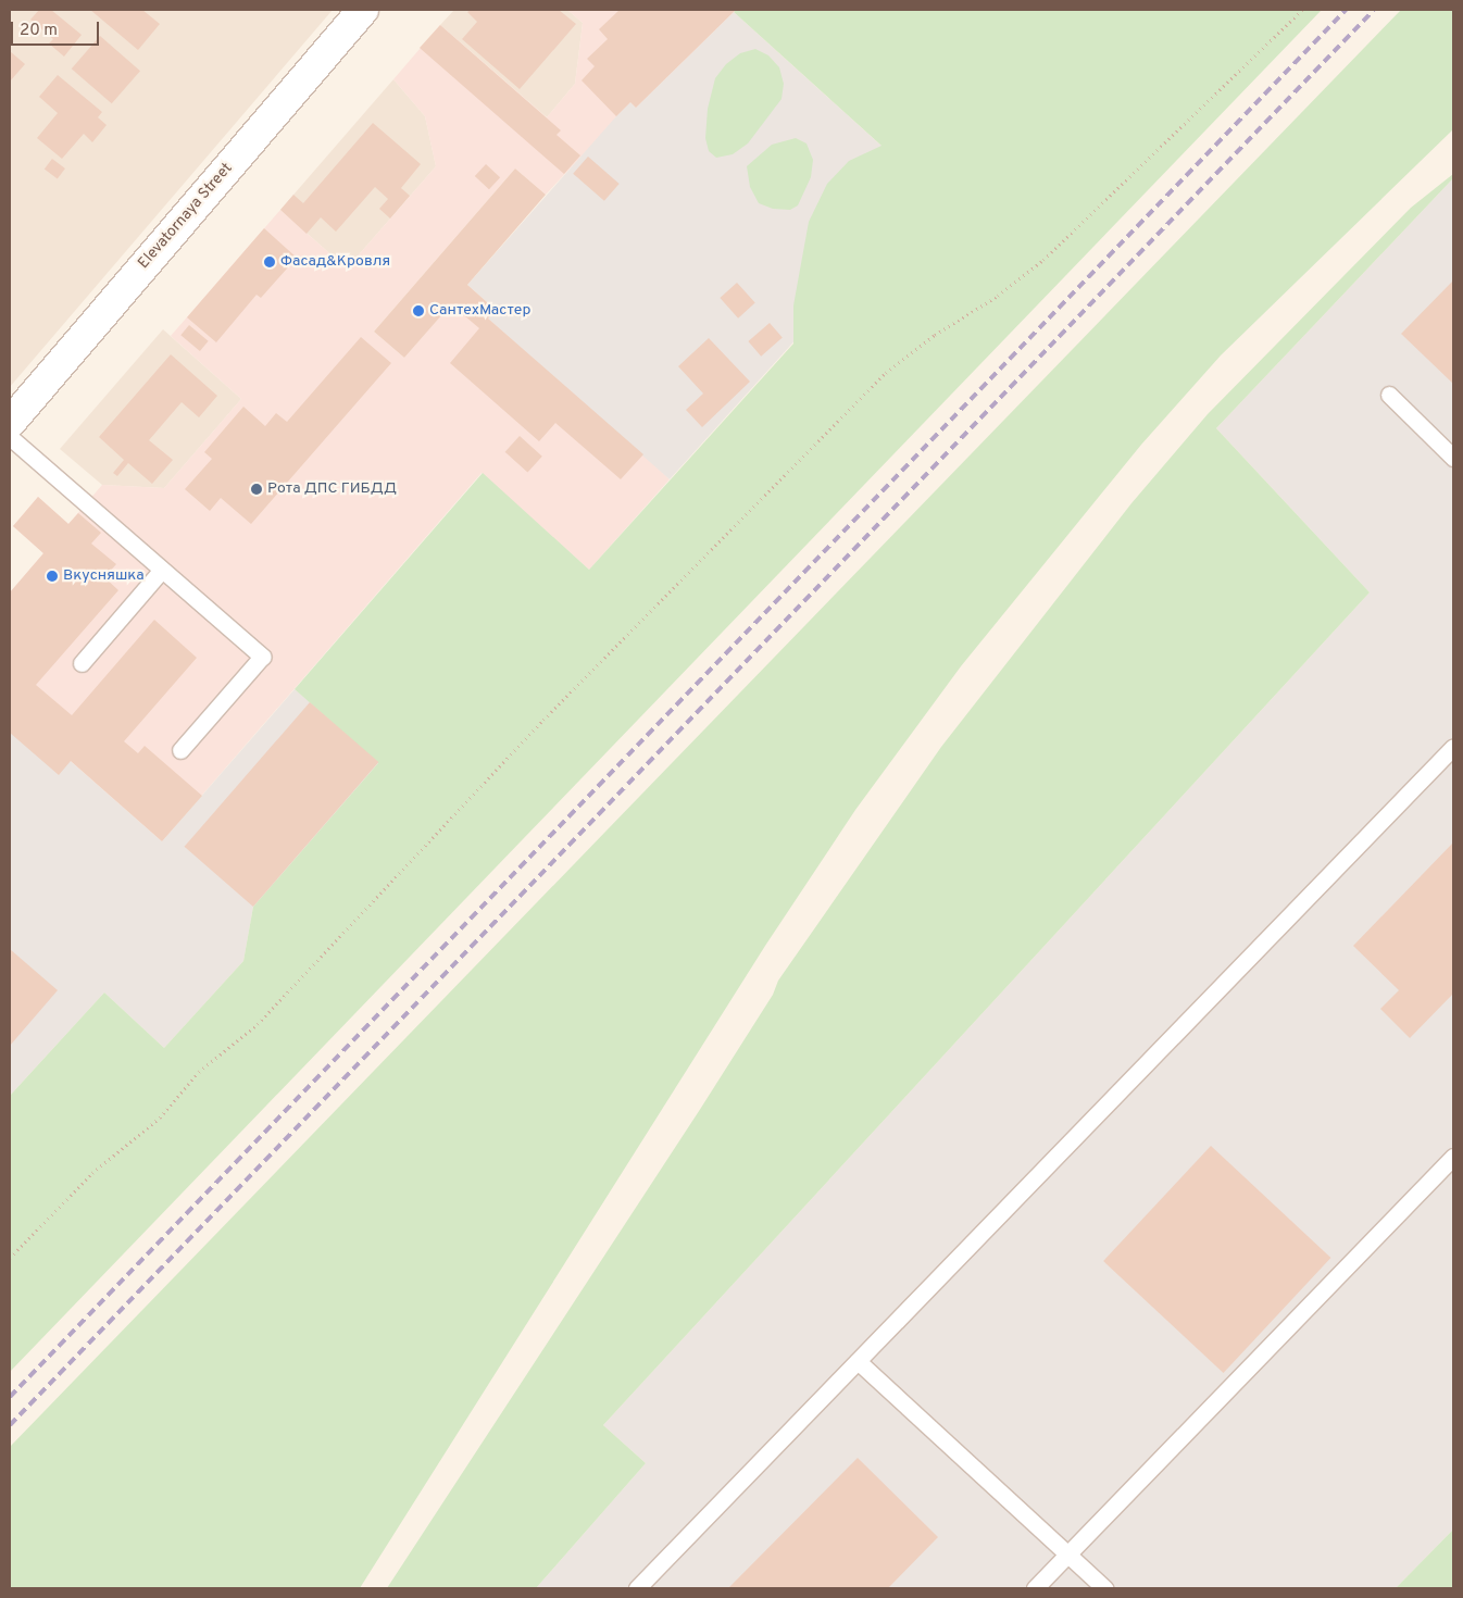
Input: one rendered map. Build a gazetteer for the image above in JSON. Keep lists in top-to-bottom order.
{
  "streets": {
    "street": ["Elevatornaya Street"]
  },
  "places": [
    "Фасад&Кровля",
    "СантехМастер",
    "Рота ДПС ГИБДД",
    "Вкусняшка"
  ],
  "scale_bar": "20 m"
}
